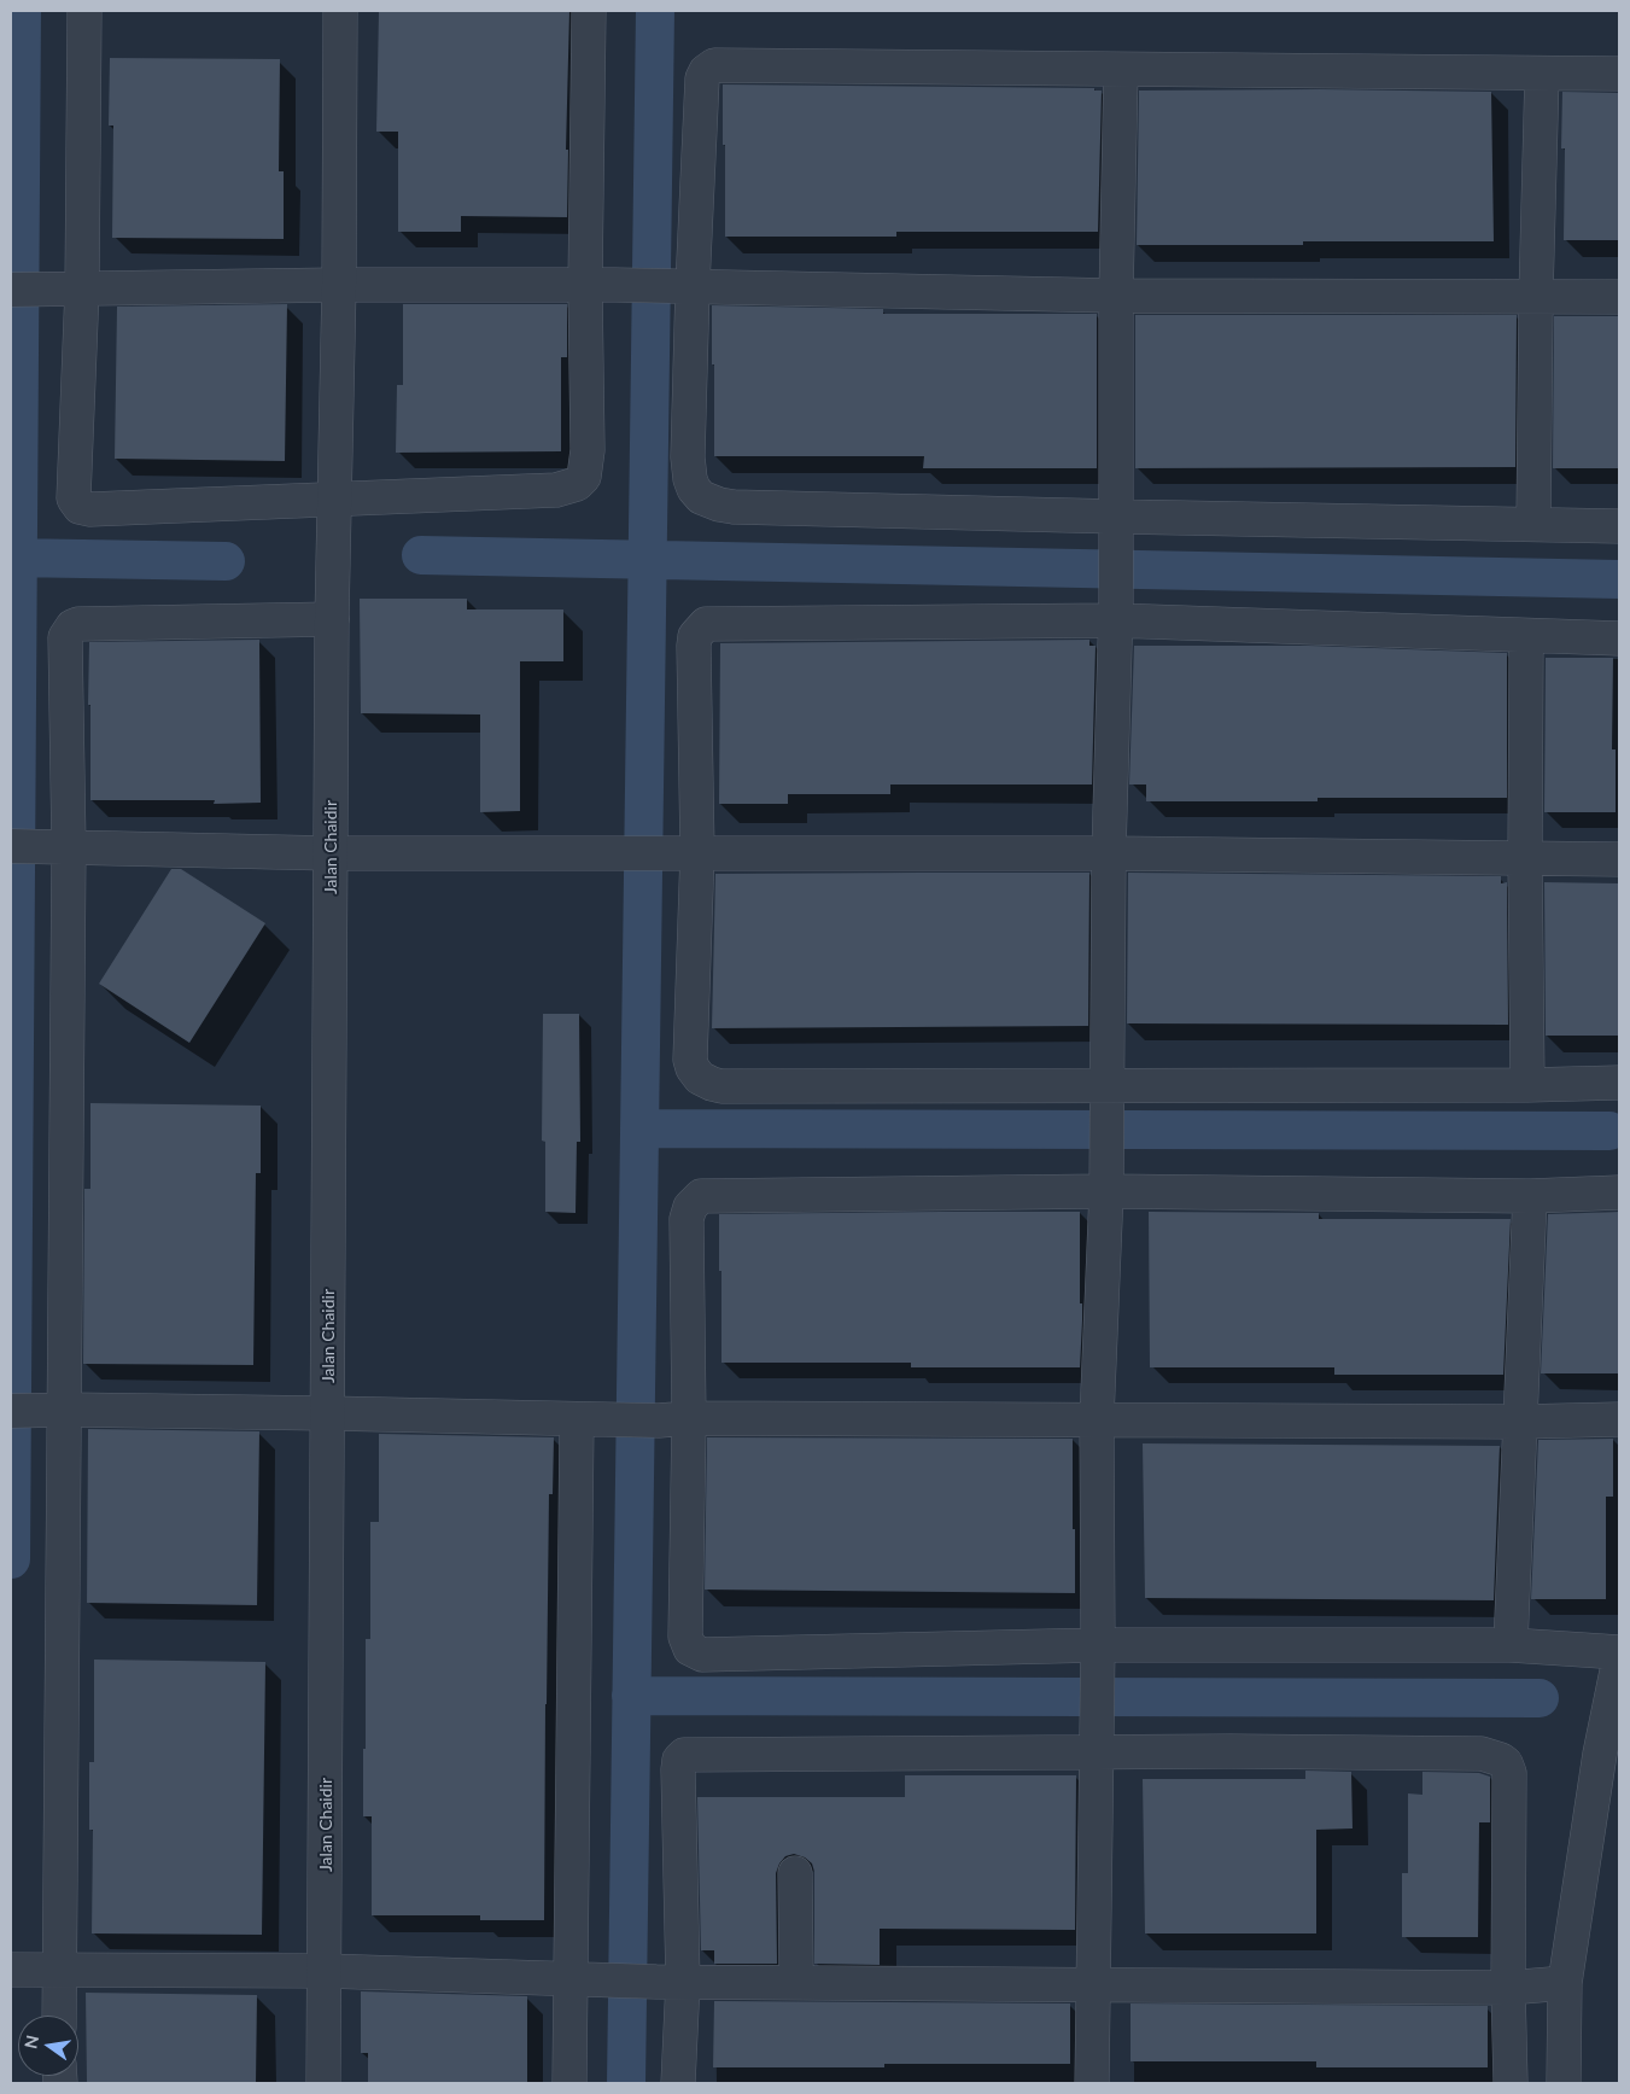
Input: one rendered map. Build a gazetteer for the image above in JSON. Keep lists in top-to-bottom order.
{
  "streets": {
    "street": ["Jalan Chaidir"]
  },
  "north": "left"
}
